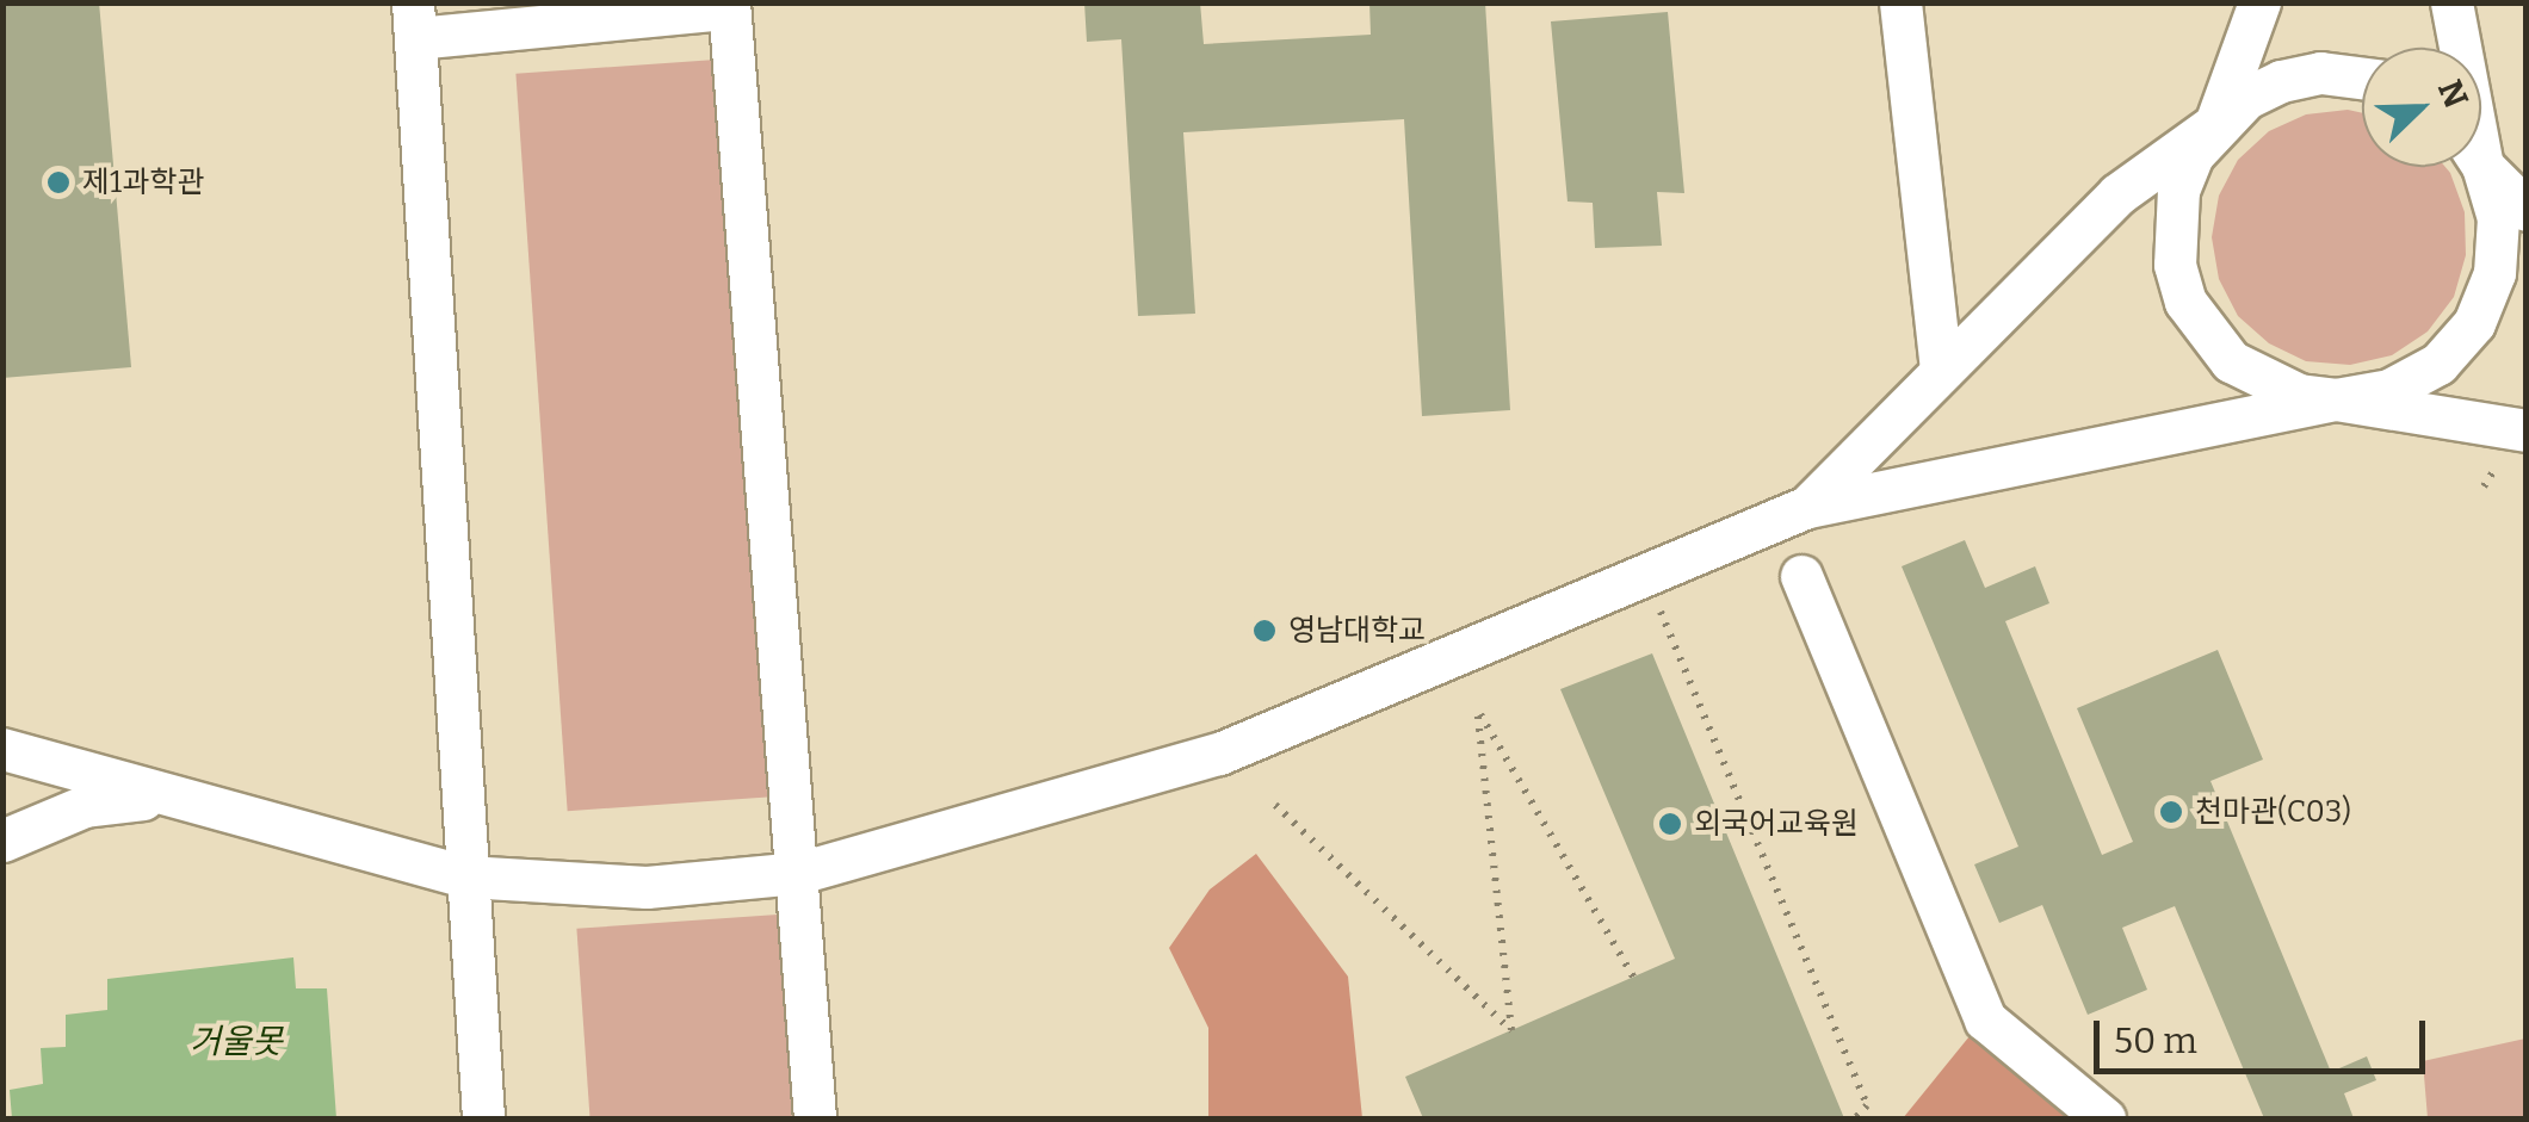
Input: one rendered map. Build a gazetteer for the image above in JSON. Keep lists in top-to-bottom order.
{
  "water": ["거울못"],
  "places": [
    "제1과학관",
    "영남대학교",
    "천마관(C03)",
    "외국어교육원"
  ],
  "scale_bar": "50 m",
  "north": "top right"
}
